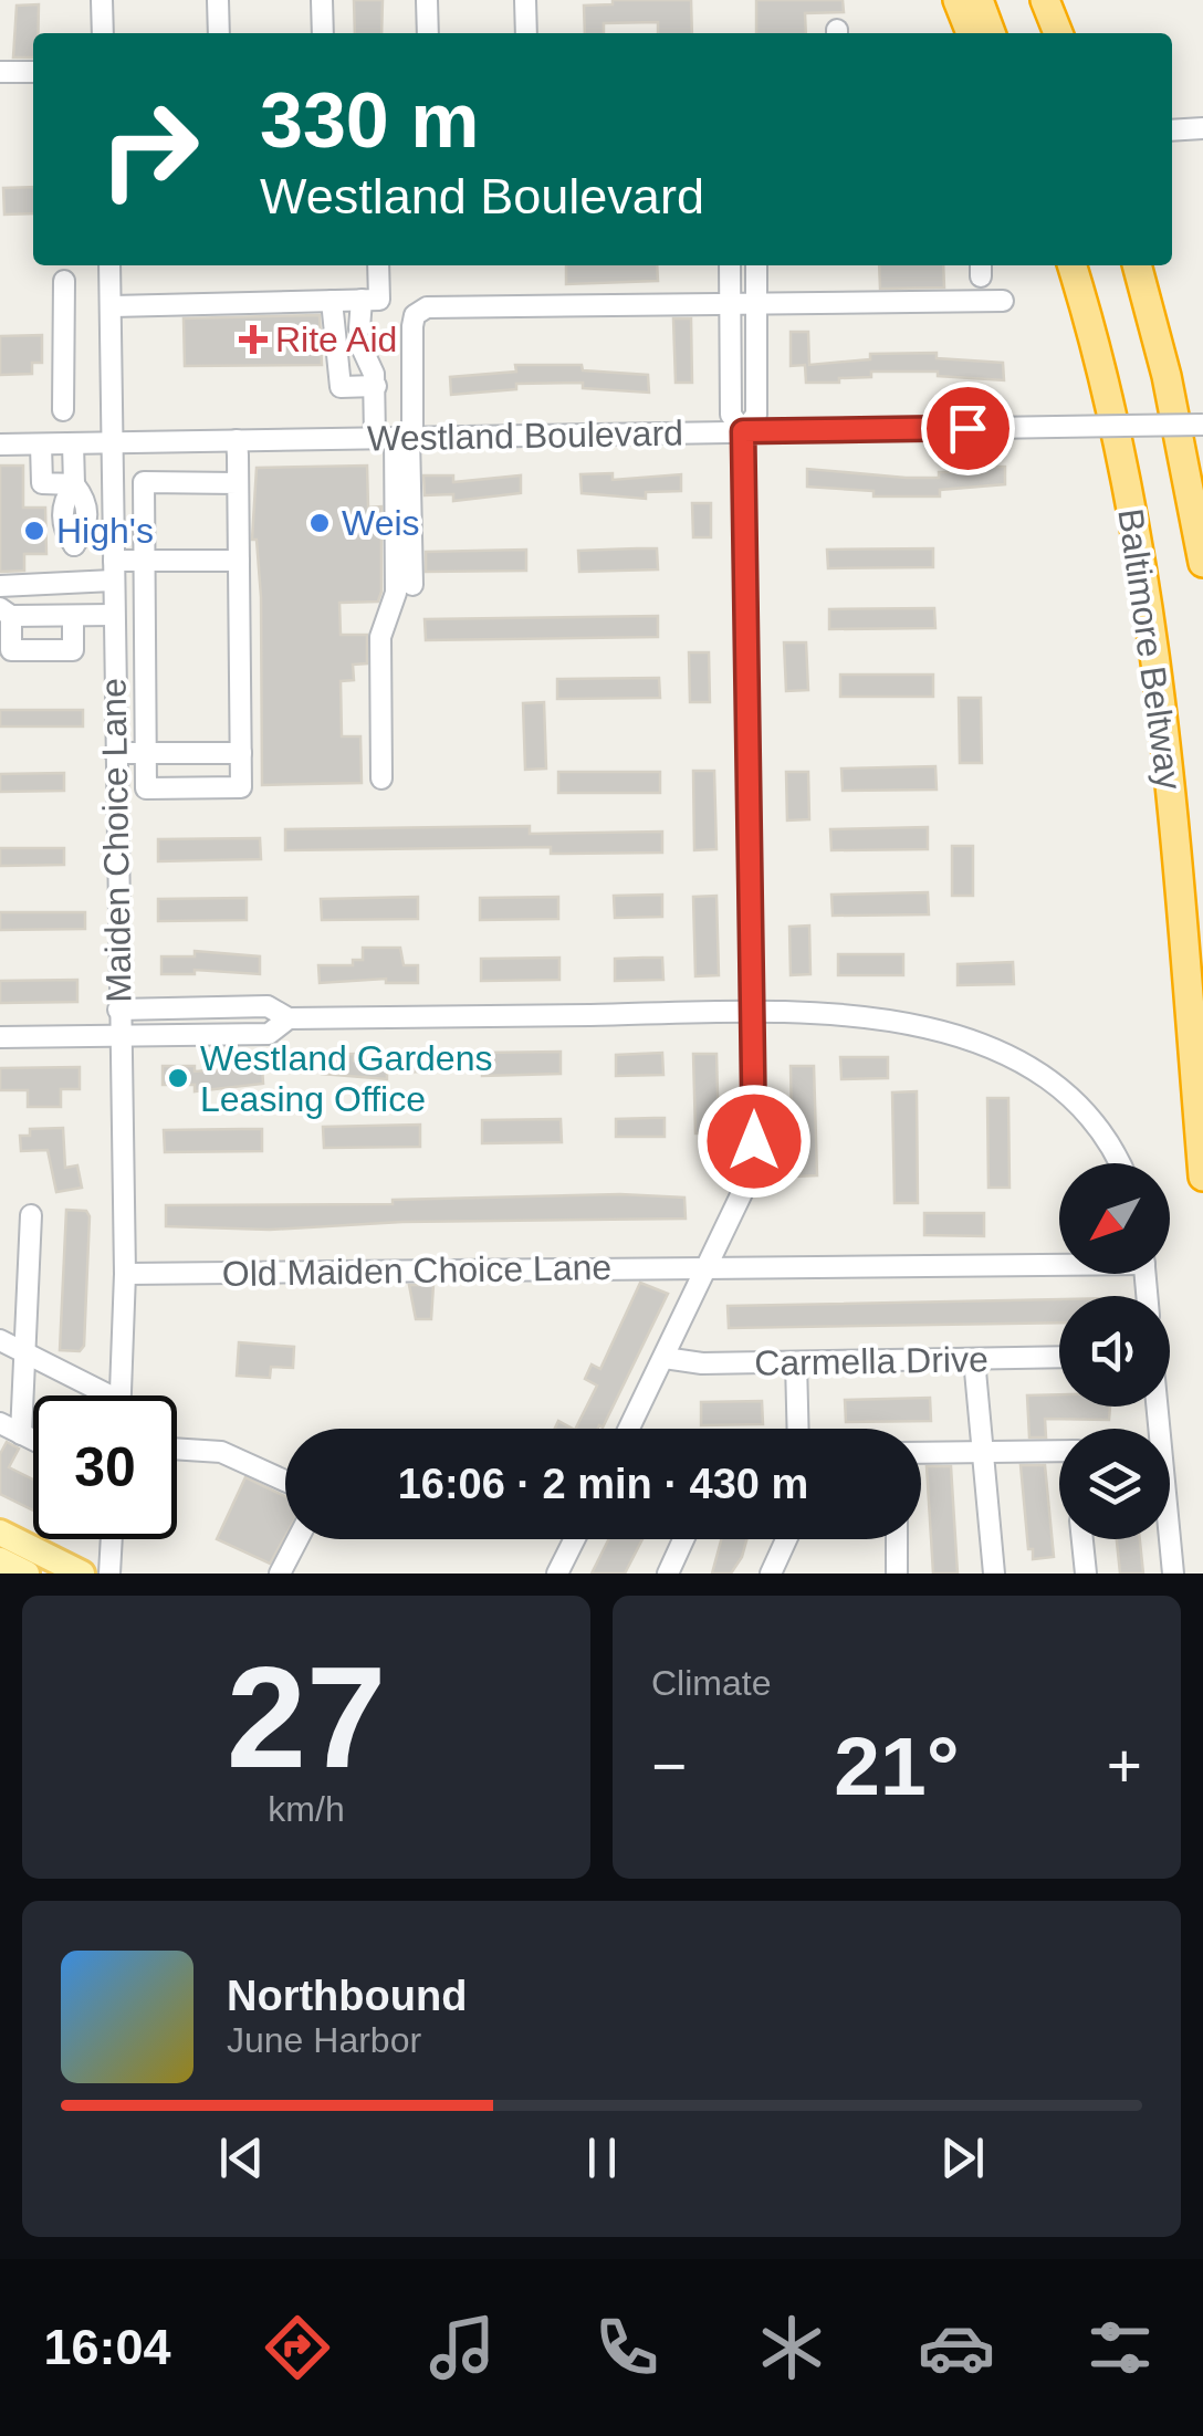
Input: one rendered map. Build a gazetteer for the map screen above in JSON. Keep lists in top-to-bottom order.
{
  "streets": {
    "highway": ["Baltimore Beltway"],
    "street": [
      "Westland Boulevard",
      "Maiden Choice Lane",
      "Old Maiden Choice Lane",
      "Carmella Drive"
    ]
  },
  "crossings": [
    ["Westland Boulevard", "Maiden Choice Lane"],
    ["Maiden Choice Lane", "Old Maiden Choice Lane"]
  ],
  "places": {
    "health": ["Rite Aid"],
    "other": ["Weis", "High's", "Westland Gardens Leasing Office"]
  },
  "north": "bottom left",
  "page": {
    "turn": ["330 m", "Westland Boulevard"],
    "limit": "30",
    "trip": "16:06 · 2 min · 430 m",
    "tile": [
      ["27", "km/h"],
      "Climate"
    ],
    "heat": ["−", "21°", "+"],
    "song": ["Northbound", "June Harbor"],
    "tabs": "16:04"
  }
}
